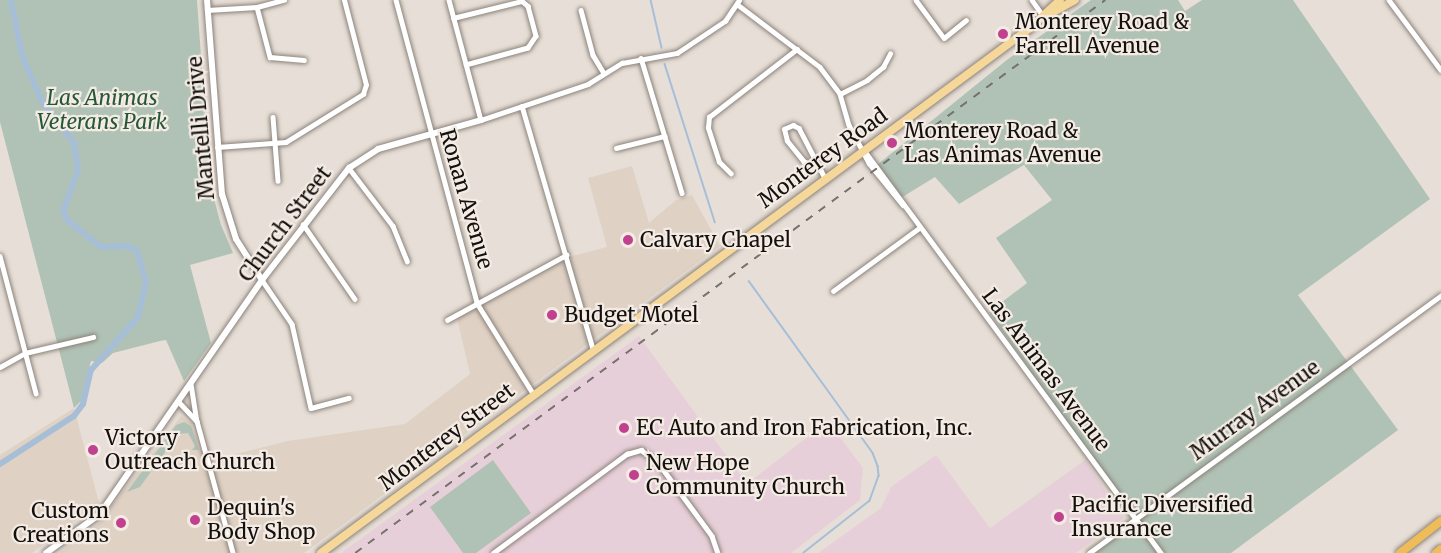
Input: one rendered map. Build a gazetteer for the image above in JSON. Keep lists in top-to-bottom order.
{
  "streets": {
    "main road": ["Monterey Road", "Monterey Street"],
    "street": [
      "Mantelli Drive",
      "Ronan Avenue",
      "Church Street",
      "Las Animas Avenue",
      "Murray Avenue"
    ]
  },
  "crossings": [
    ["Mantelli Drive", "Church Street"],
    ["Monterey Road", "Las Animas Avenue"],
    ["Monterey Road", "Monterey Street"],
    ["Ronan Avenue", "Church Street"],
    ["Ronan Avenue", "Monterey Street"],
    ["Las Animas Avenue", "Murray Avenue"]
  ],
  "parks": ["Las Animas Veterans Park"],
  "places": [
    "Monterey Road & Farrell Avenue",
    "Monterey Road & Las Animas Avenue",
    "Calvary Chapel",
    "Budget Motel",
    "EC Auto and Iron Fabrication, Inc.",
    "Victory Outreach Church",
    "New Hope Community Church",
    "Pacific Diversified Insurance",
    "Dequin's Body Shop",
    "Custom Creations"
  ]
}
